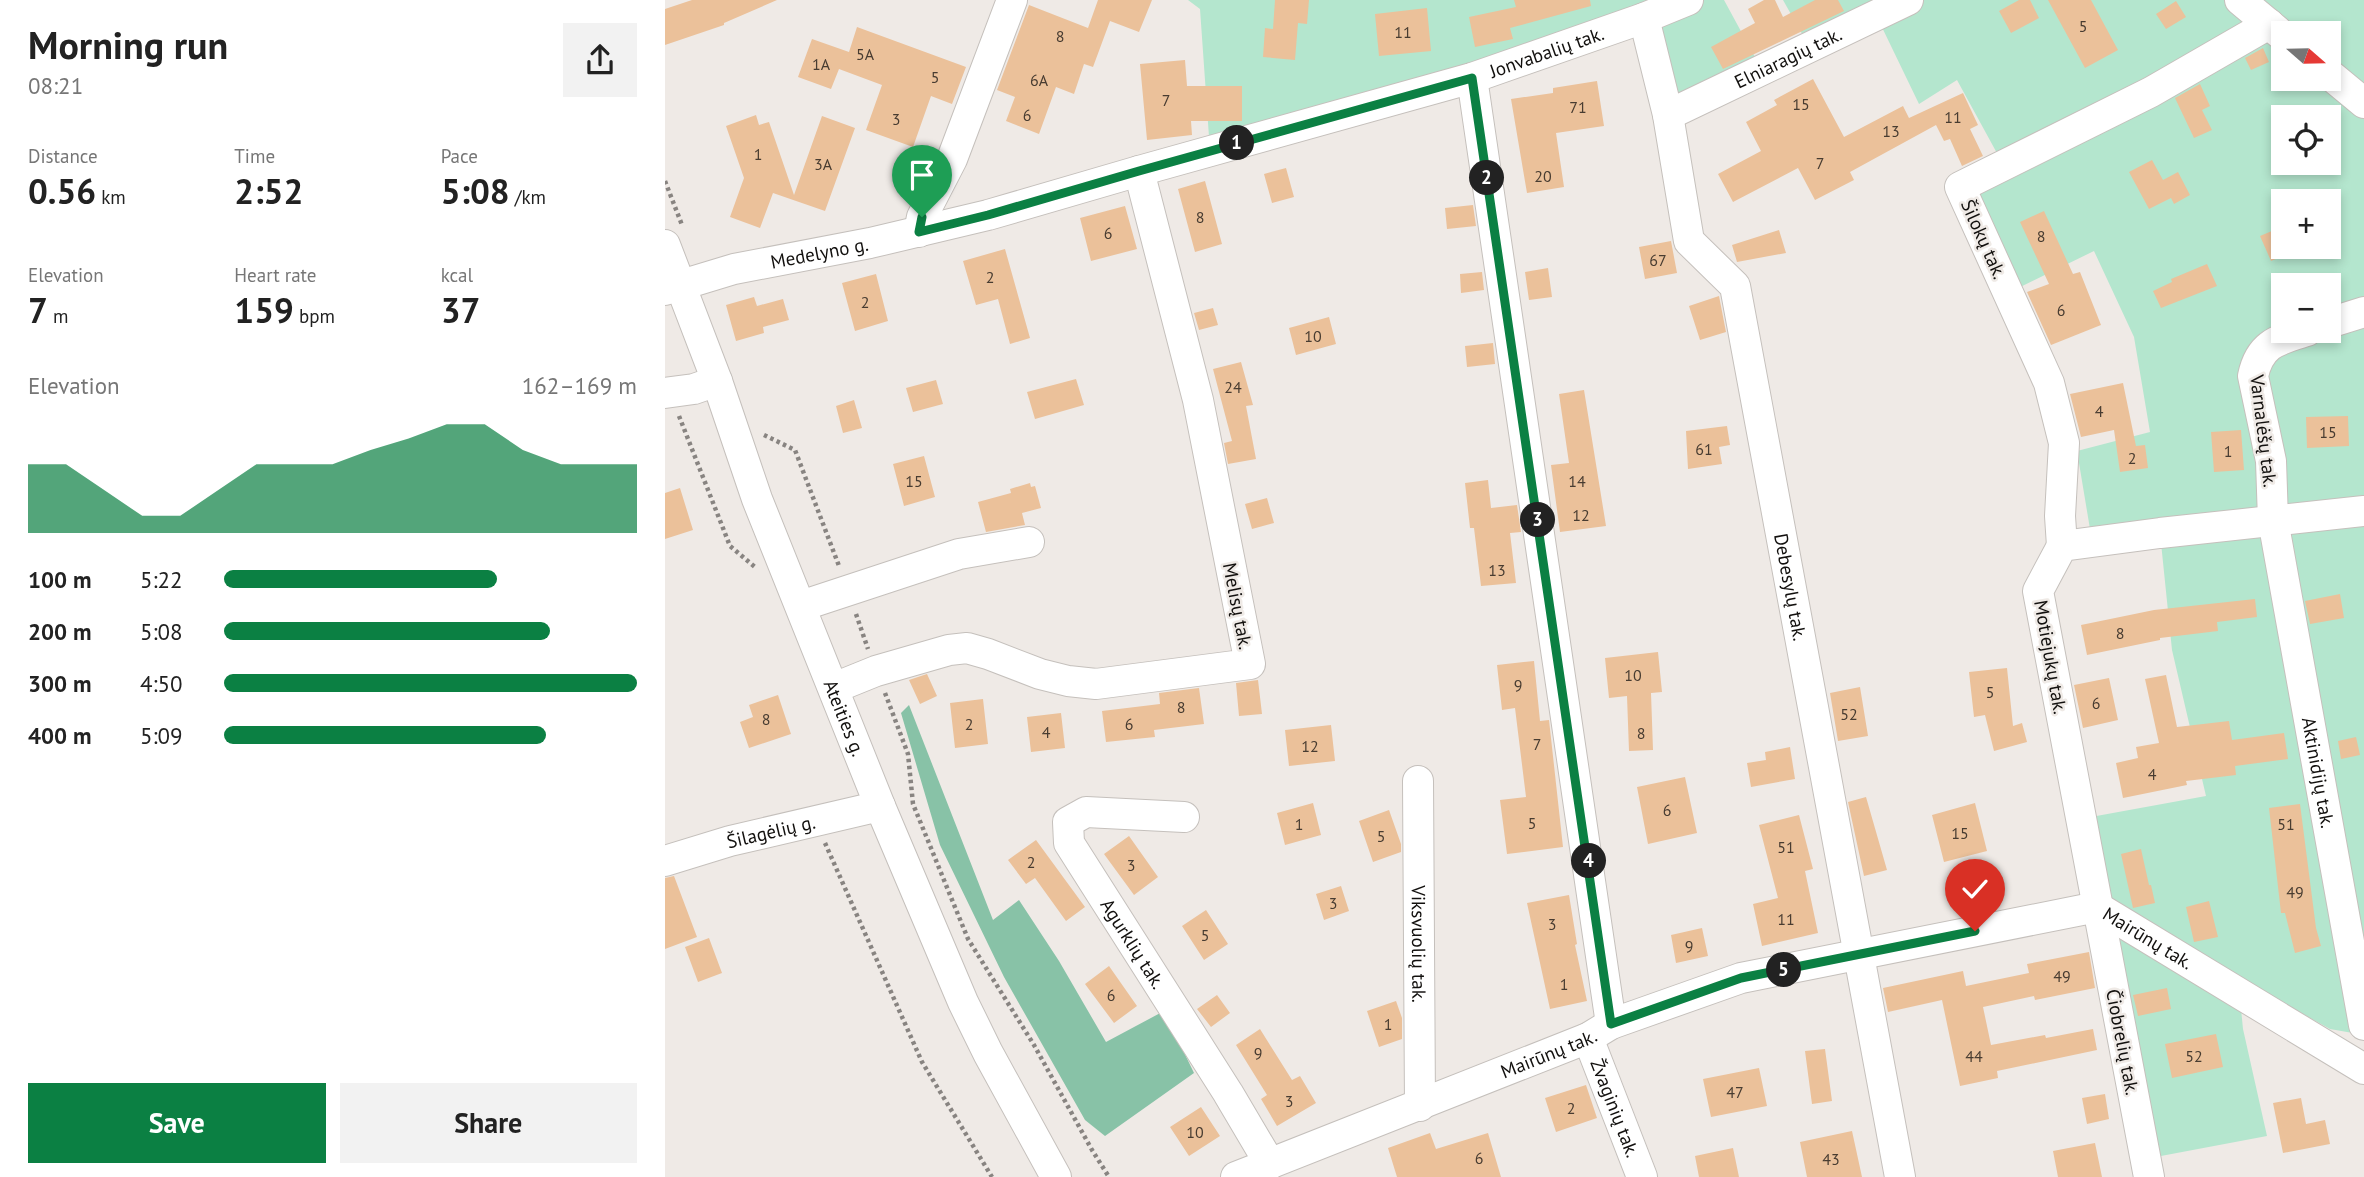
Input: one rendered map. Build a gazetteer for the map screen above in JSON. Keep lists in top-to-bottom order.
{
  "streets": {
    "street": [
      "Jonvabalių tak.",
      "Elniaragių tak.",
      "Šilokų tak.",
      "Medelyno g.",
      "Varnalėšų tak.",
      "Debesylų tak.",
      "Melisų tak.",
      "Motiejukų tak.",
      "Ateities g.",
      "Aktinidijų tak.",
      "Šilagėlių g.",
      "Mairūnų tak.",
      "Viksvuolių tak.",
      "Agurklių tak.",
      "Čiobrelių tak.",
      "Žvaginių tak."
    ]
  },
  "crossings": [
    ["Jonvabalių tak.", "Medelyno g."],
    ["Jonvabalių tak.", "Debesylų tak."],
    ["Jonvabalių tak.", "Melisų tak."],
    ["Jonvabalių tak.", "Žvaginių tak."],
    ["Elniaragių tak.", "Debesylų tak."],
    ["Šilokų tak.", "Motiejukų tak."],
    ["Medelyno g.", "Ateities g."],
    ["Varnalėšų tak.", "Aktinidijų tak."],
    ["Debesylų tak.", "Mairūnų tak."],
    ["Melisų tak.", "Ateities g."],
    ["Motiejukų tak.", "Mairūnų tak."],
    ["Motiejukų tak.", "Čiobrelių tak."],
    ["Ateities g.", "Šilagėlių g."],
    ["Mairūnų tak.", "Viksvuolių tak."],
    ["Mairūnų tak.", "Agurklių tak."],
    ["Mairūnų tak.", "Čiobrelių tak."],
    ["Mairūnų tak.", "Žvaginių tak."]
  ],
  "house_numbers": [
    "5",
    "11",
    "8",
    "5A",
    "1A",
    "5",
    "6A",
    "7",
    "15",
    "71",
    "6",
    "11",
    "3",
    "13",
    "1",
    "7",
    "3A",
    "20",
    "8",
    "6",
    "8",
    "67",
    "2",
    "2",
    "6",
    "10",
    "24",
    "4",
    "15",
    "61",
    "1",
    "2",
    "15",
    "14",
    "12",
    "13",
    "8",
    "10",
    "9",
    "5",
    "6",
    "8",
    "52",
    "8",
    "2",
    "6",
    "4",
    "8",
    "7",
    "12",
    "4",
    "6",
    "5",
    "1",
    "51",
    "15",
    "5",
    "51",
    "2",
    "3",
    "49",
    "3",
    "11",
    "3",
    "5",
    "9",
    "49",
    "1",
    "6",
    "1",
    "9",
    "44",
    "52",
    "47",
    "3",
    "2",
    "10",
    "6",
    "43"
  ],
  "north": "right",
  "page": {
    "heading": ["Morning run", "08:21"],
    "map_buttons": ["+", "−"],
    "stats": [
      ["Distance", "0.56 km"],
      ["Time", "2:52"],
      ["Pace", "5:08 /km"],
      ["Elevation", "7 m"],
      ["Heart rate", "159 bpm"],
      ["kcal", "37"]
    ],
    "pins": [
      "1",
      "2",
      "3",
      "4",
      "5"
    ],
    "chart": ["Elevation", "162–169 m"],
    "list": [
      {
        "name": "100 m",
        "note": "5:22"
      },
      {
        "name": "200 m",
        "note": "5:08"
      },
      {
        "name": "300 m",
        "note": "4:50"
      },
      {
        "name": "400 m",
        "note": "5:09"
      }
    ],
    "buttons": ["Save", "Share"]
  }
}
